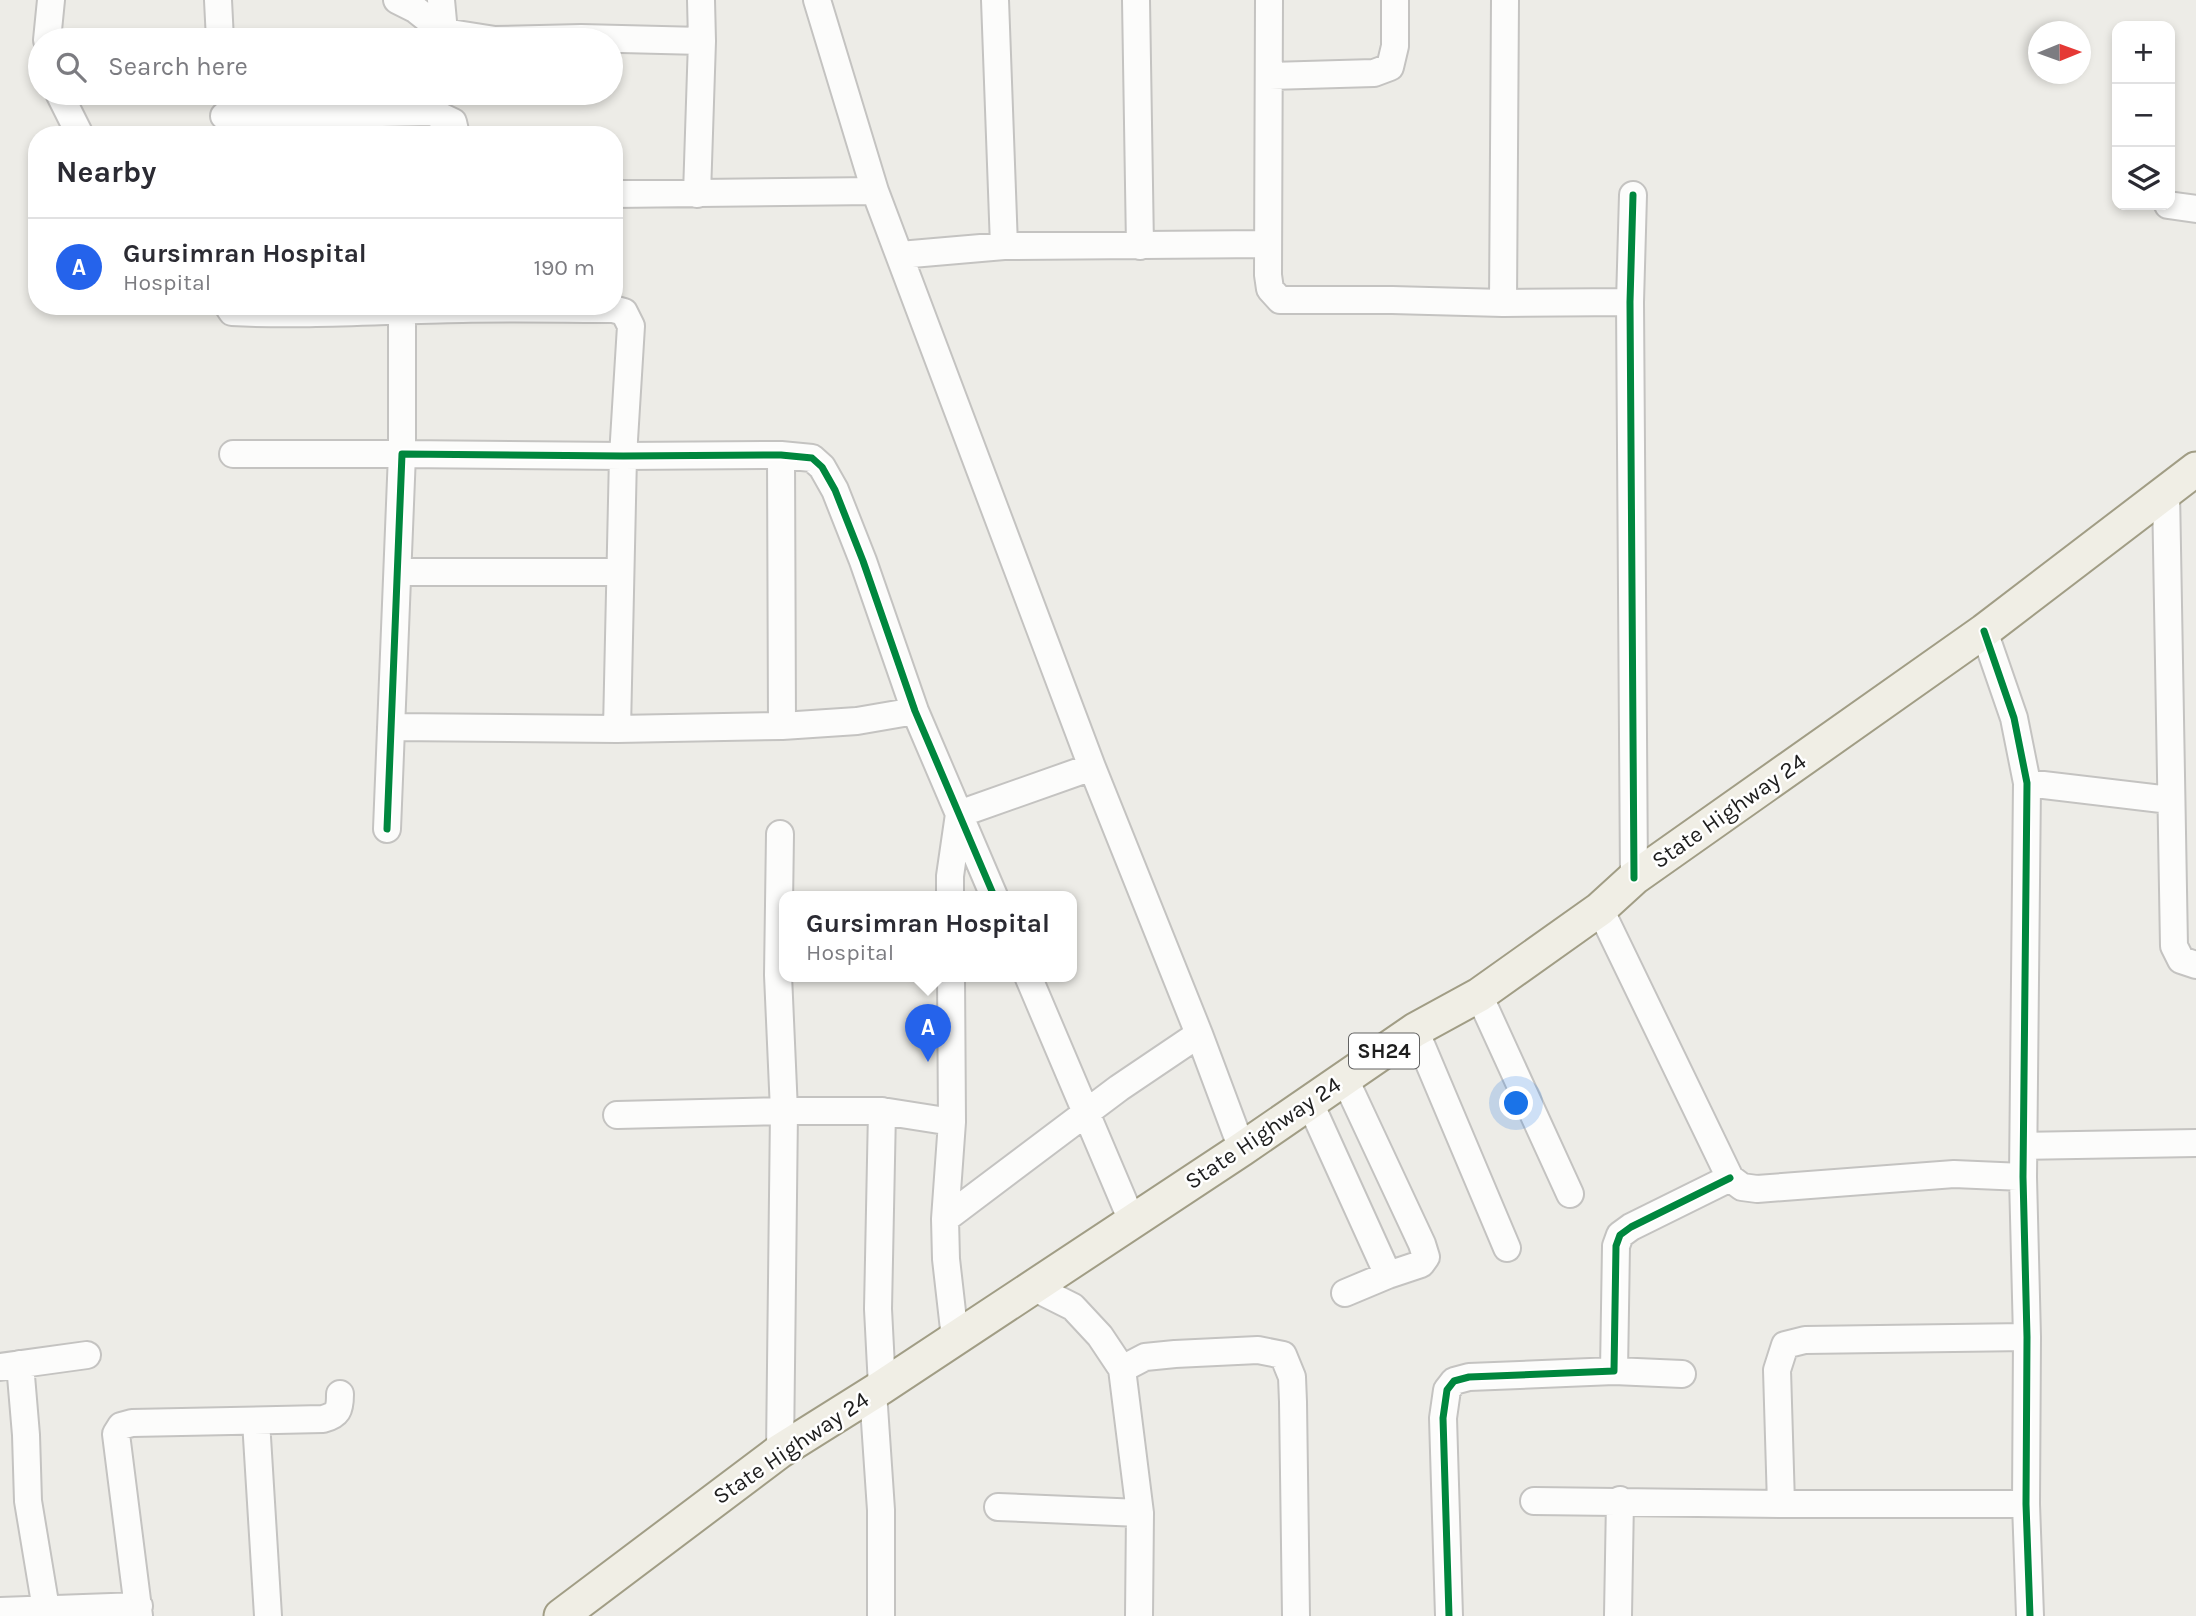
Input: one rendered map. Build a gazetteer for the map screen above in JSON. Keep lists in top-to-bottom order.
{
  "streets": {
    "main road": ["State Highway 24", "SH24"]
  },
  "north": "right",
  "page": {
    "map_buttons": ["+", "−"],
    "search": "Search here",
    "heading": "Nearby",
    "list": [
      {
        "mark": "A",
        "name": "Gursimran Hospital",
        "note": "Hospital",
        "value": "190 m"
      }
    ],
    "popup": ["Gursimran Hospital", "Hospital"],
    "pins": "A"
  }
}
